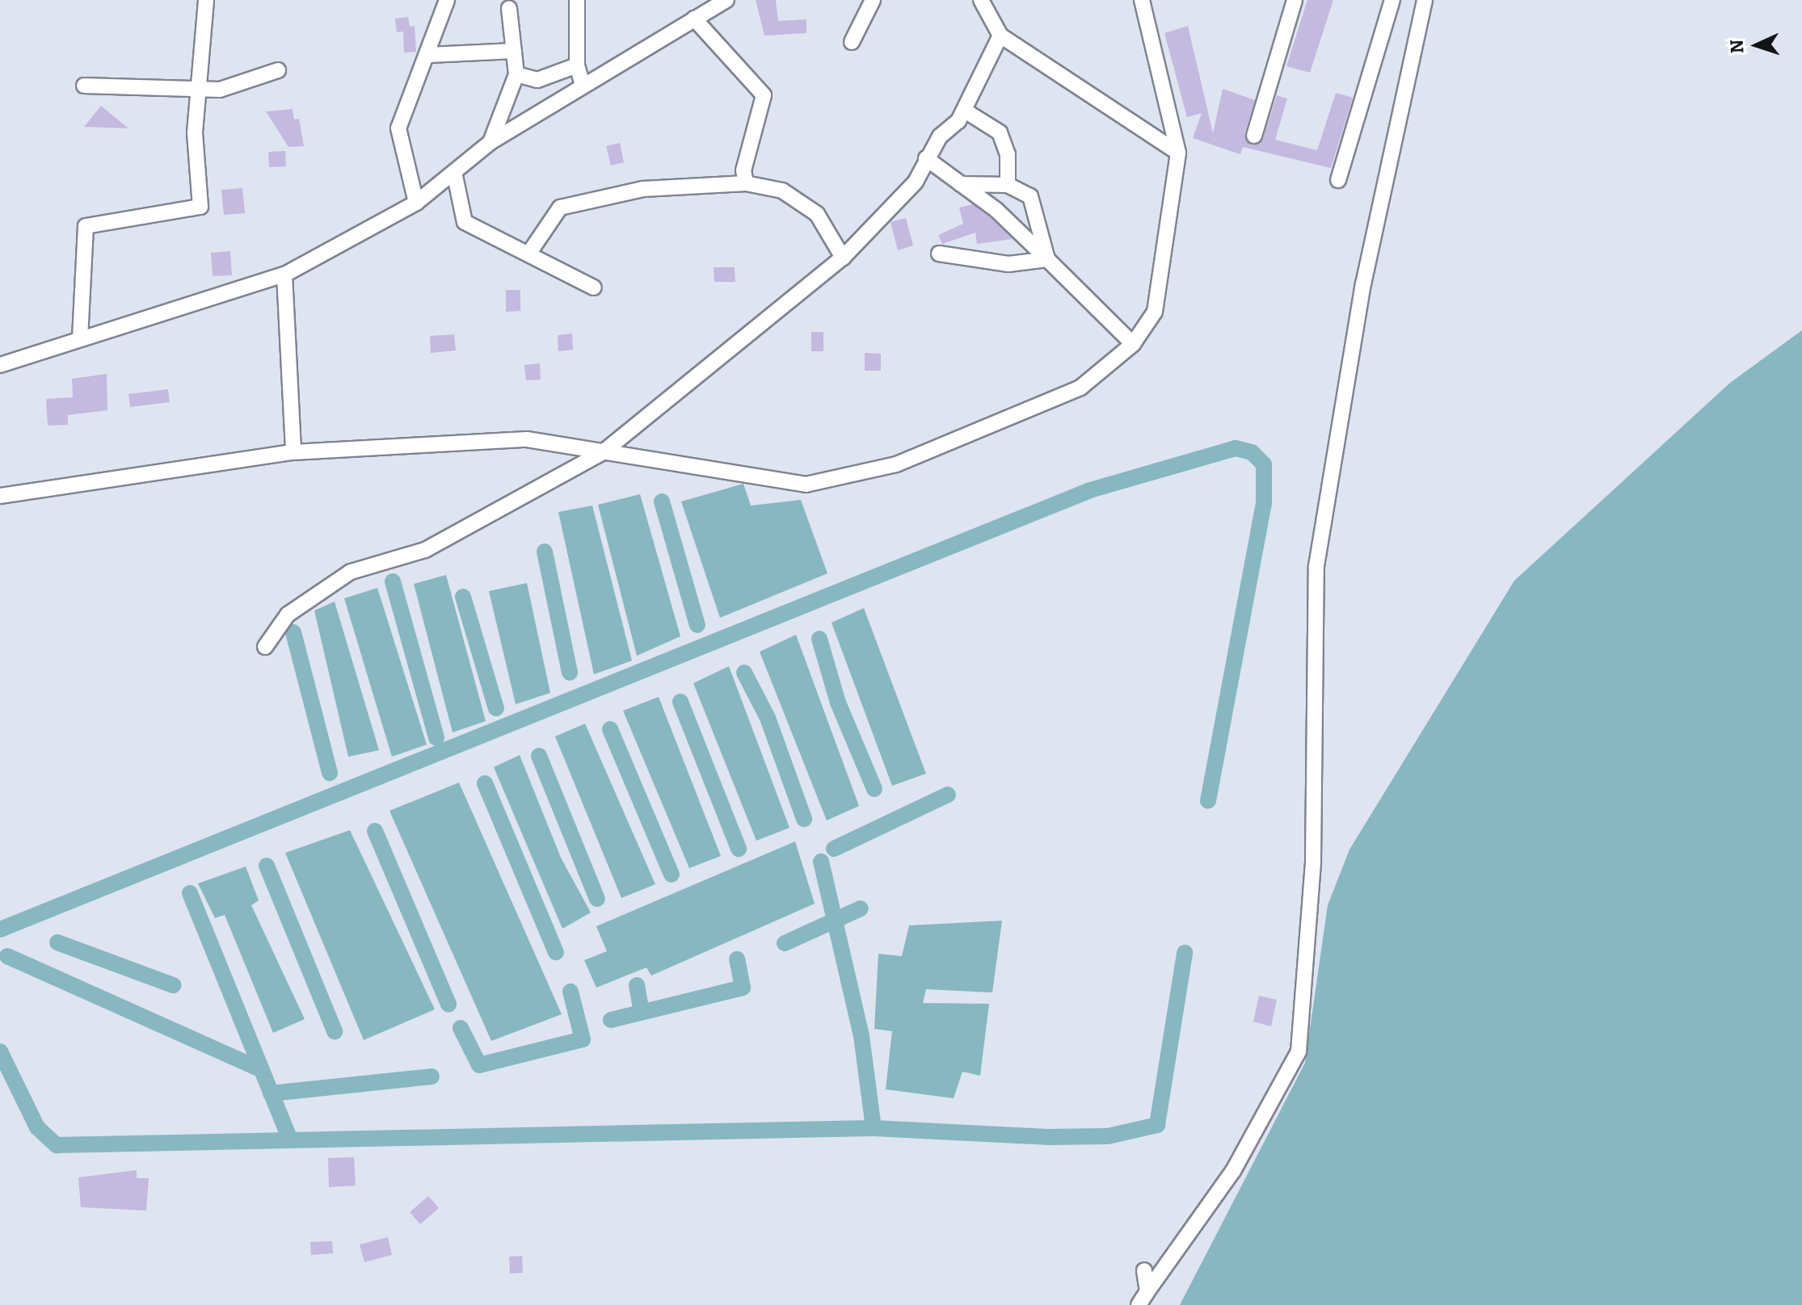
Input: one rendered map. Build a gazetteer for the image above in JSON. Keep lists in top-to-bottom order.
{
  "north": "left"
}
